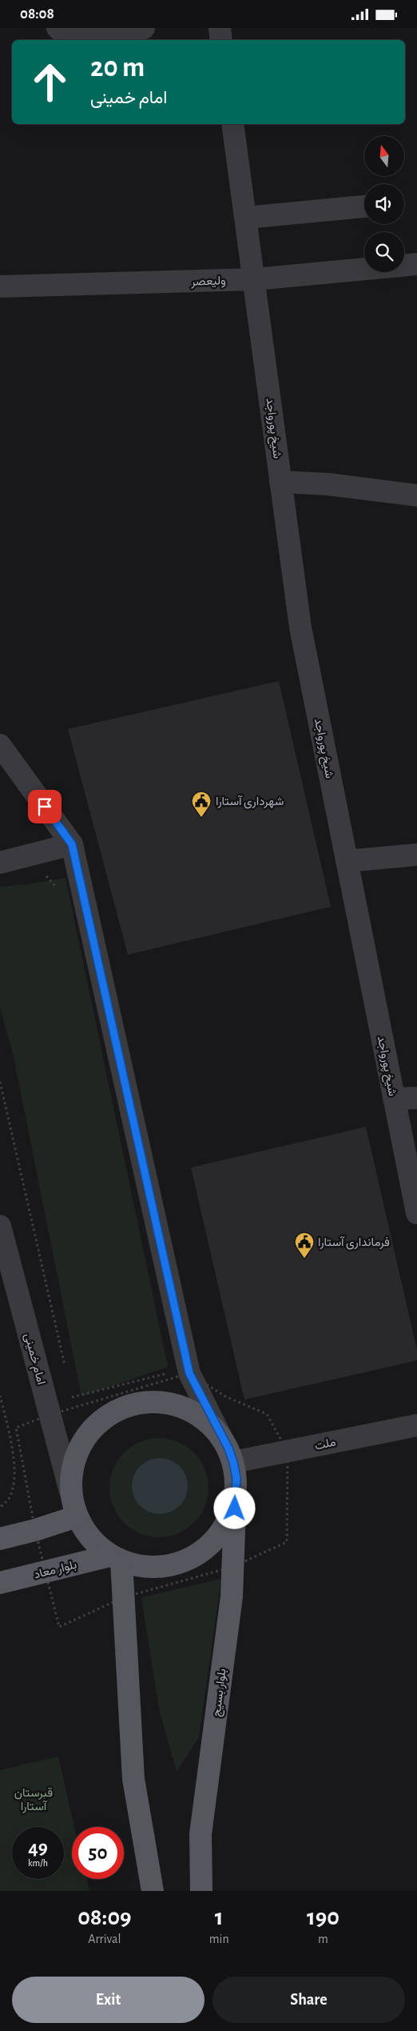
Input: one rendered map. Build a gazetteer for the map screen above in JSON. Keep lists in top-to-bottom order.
{
  "streets": {
    "main road": ["بلوار معاد", "بلوار بسیج"],
    "street": [
      "ولیعصر",
      "شیخ پورواجد",
      "امام خمینی",
      "ملت"
    ]
  },
  "crossings": [
    ["ولیعصر", "شیخ پورواجد"]
  ],
  "parks": ["قبرستان آستارا"],
  "places": {
    "public building": ["شهرداری آستارا", "فرمانداری آستارا"]
  },
  "north": "top",
  "page": {
    "status": "08:08",
    "turn": ["20 m", "امام خمینی"],
    "speed": "49 km/h",
    "limit": "50",
    "eta": [
      "08:09",
      "Arrival",
      "1",
      "min",
      "190",
      "m"
    ],
    "buttons": ["Exit", "Share"]
  }
}
